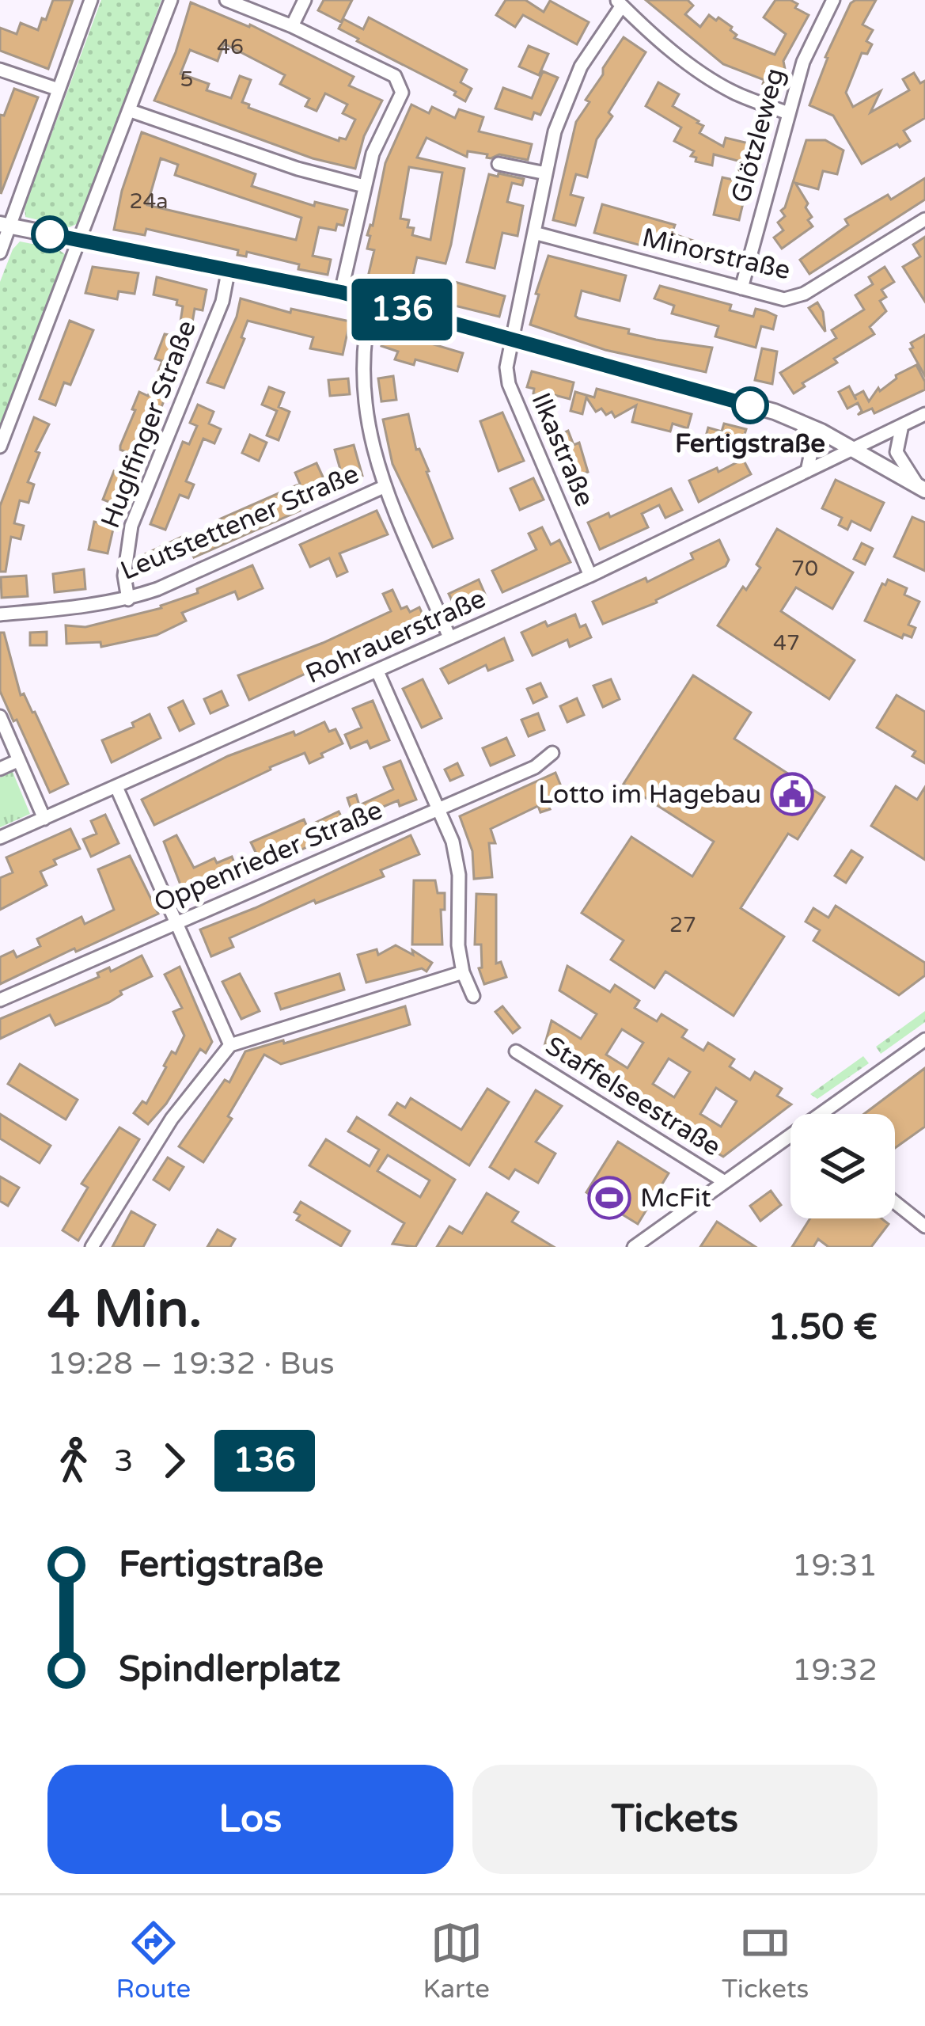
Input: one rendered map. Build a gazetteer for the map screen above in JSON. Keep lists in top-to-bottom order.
{
  "streets": {
    "street": [
      "Glötzleweg",
      "Minorstraße",
      "Huglfinger Straße",
      "Ilkastraße",
      "Leutstettener Straße",
      "Rohrauerstraße",
      "Oppenrieder Straße",
      "Staffelseestraße"
    ]
  },
  "crossings": [
    ["Glötzleweg", "Minorstraße"],
    ["Minorstraße", "Ilkastraße"],
    ["Huglfinger Straße", "Leutstettener Straße"],
    ["Ilkastraße", "Rohrauerstraße"]
  ],
  "places": {
    "other": ["Fertigstraße"],
    "public building": ["Lotto im Hagebau"],
    "sports": ["McFit"]
  },
  "lines": ["bus line 136"],
  "house_numbers": [
    "46",
    "5",
    "24a",
    "70",
    "47",
    "27"
  ],
  "page": {
    "on_map": "136",
    "heading": ["4 Min.", "19:28 – 19:32 · Bus", "1.50 €"],
    "legs": ["3", "136"],
    "list": [
      {
        "name": "Fertigstraße",
        "value": "19:31"
      },
      {
        "name": "Spindlerplatz",
        "value": "19:32"
      }
    ],
    "buttons": ["Los", "Tickets"],
    "tabs": ["Route", "Karte", "Tickets"]
  }
}
